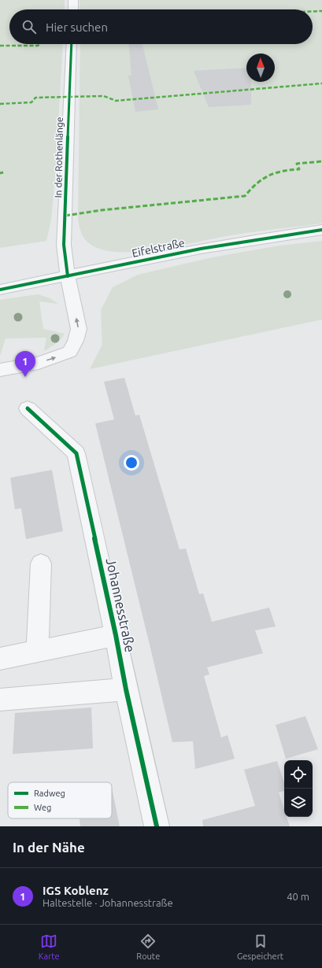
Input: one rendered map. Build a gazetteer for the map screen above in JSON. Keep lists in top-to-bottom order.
{
  "streets": {
    "street": ["In der Rothenlänge", "Eifelstraße", "Johannesstraße"]
  },
  "crossings": [
    ["In der Rothenlänge", "Eifelstraße"]
  ],
  "legend": ["Radweg", "Weg"],
  "north": "top",
  "page": {
    "search": "Hier suchen",
    "pins": "1",
    "heading": "In der Nähe",
    "list": [
      {
        "mark": "1",
        "name": "IGS Koblenz",
        "note": "Haltestelle · Johannesstraße",
        "value": "40 m"
      }
    ],
    "nav": ["Karte", "Route", "Gespeichert"]
  }
}
